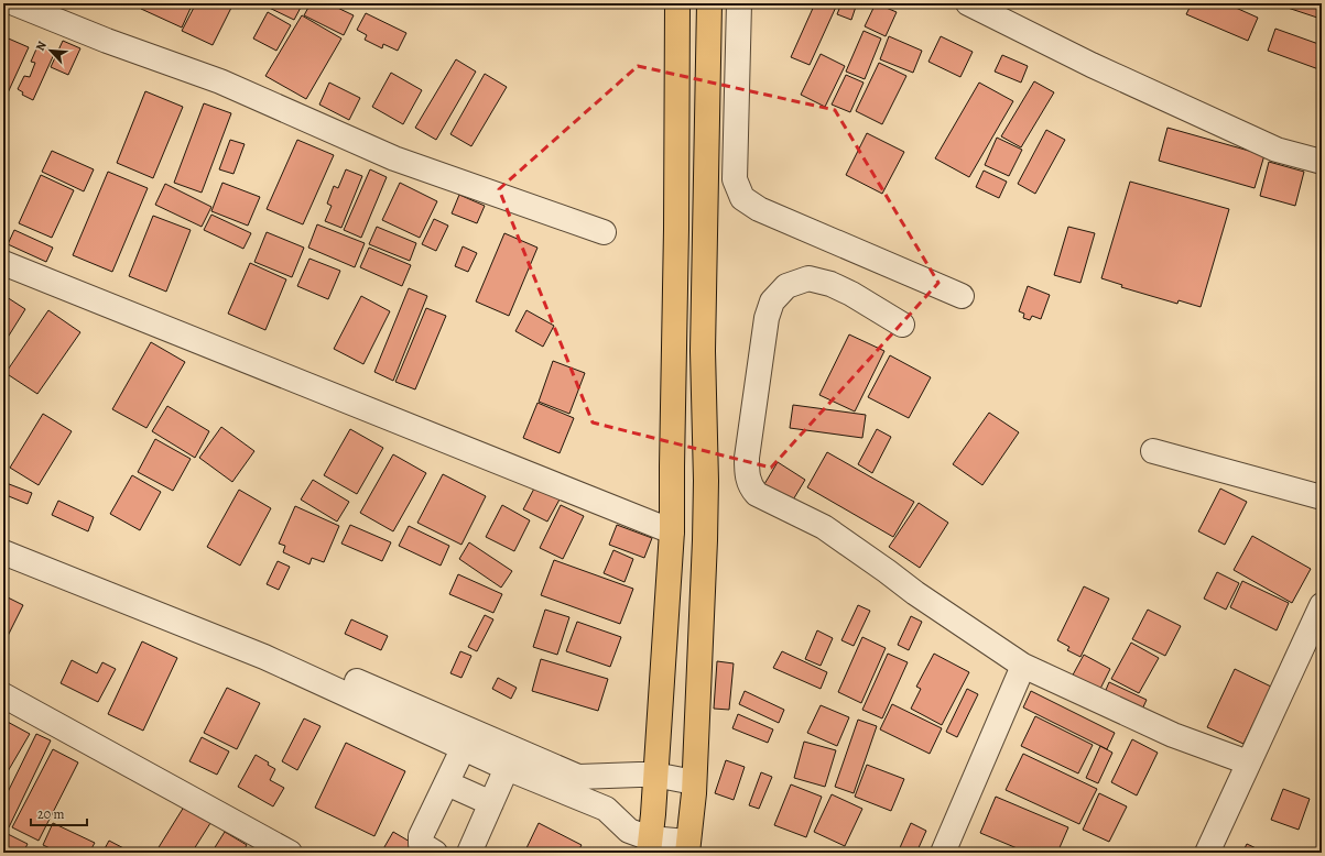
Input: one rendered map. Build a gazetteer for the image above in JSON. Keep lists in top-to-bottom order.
{
  "scale_bar": "20 m",
  "north": "top left"
}
